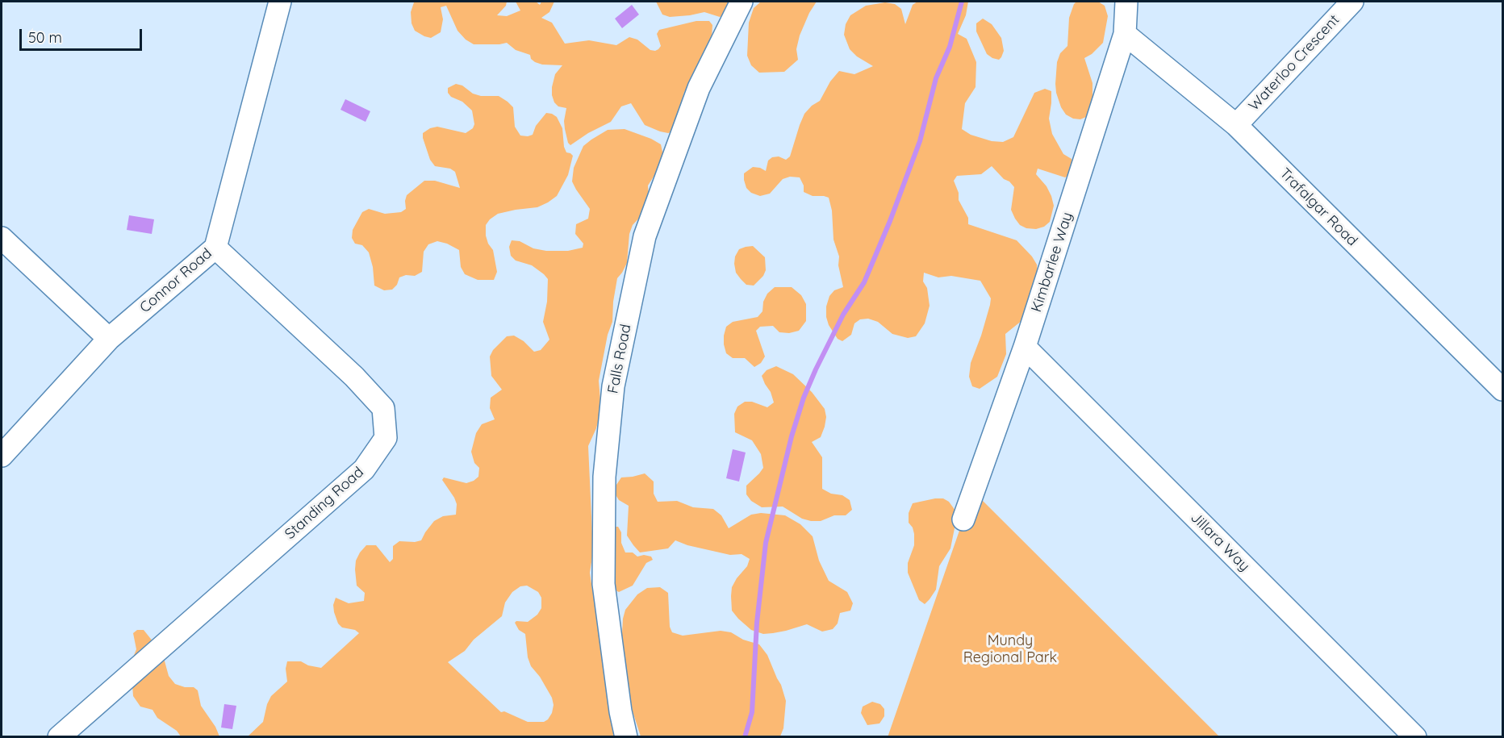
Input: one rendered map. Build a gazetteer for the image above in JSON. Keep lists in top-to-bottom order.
{
  "streets": {
    "street": [
      "Waterloo Crescent",
      "Trafalgar Road",
      "Kimbarlee Way",
      "Connor Road",
      "Falls Road",
      "Standing Road",
      "Jillara Way"
    ]
  },
  "crossings": [
    ["Waterloo Crescent", "Trafalgar Road"],
    ["Trafalgar Road", "Kimbarlee Way"],
    ["Kimbarlee Way", "Jillara Way"],
    ["Connor Road", "Standing Road"]
  ],
  "parks": ["Mundy Regional Park"],
  "scale_bar": "50 m"
}
